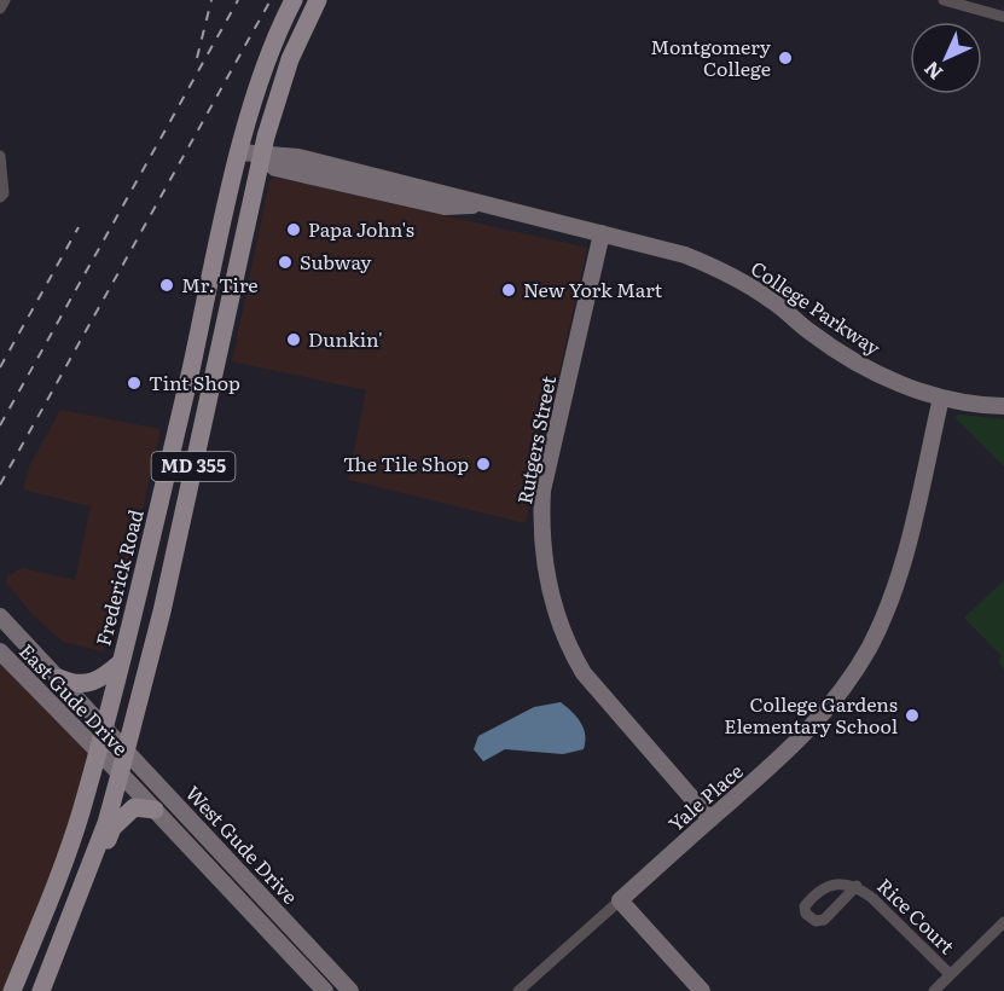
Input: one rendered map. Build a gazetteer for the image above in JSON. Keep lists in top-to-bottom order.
{
  "streets": {
    "main road": ["MD 355", "Frederick Road"],
    "street": [
      "College Parkway",
      "Rutgers Street",
      "East Gude Drive",
      "Yale Place",
      "West Gude Drive",
      "Rice Court"
    ]
  },
  "crossings": [
    ["College Parkway", "Rutgers Street"],
    ["College Parkway", "MD 355"],
    ["College Parkway", "Frederick Road"],
    ["College Parkway", "Yale Place"],
    ["Rutgers Street", "Yale Place"],
    ["MD 355", "East Gude Drive"],
    ["MD 355", "West Gude Drive"],
    ["Frederick Road", "East Gude Drive"],
    ["Frederick Road", "West Gude Drive"],
    ["East Gude Drive", "West Gude Drive"]
  ],
  "places": [
    "Montgomery College",
    "Papa John's",
    "Subway",
    "Mr. Tire",
    "New York Mart",
    "Dunkin'",
    "Tint Shop",
    "The Tile Shop",
    "College Gardens Elementary School"
  ],
  "north": "bottom left"
}
